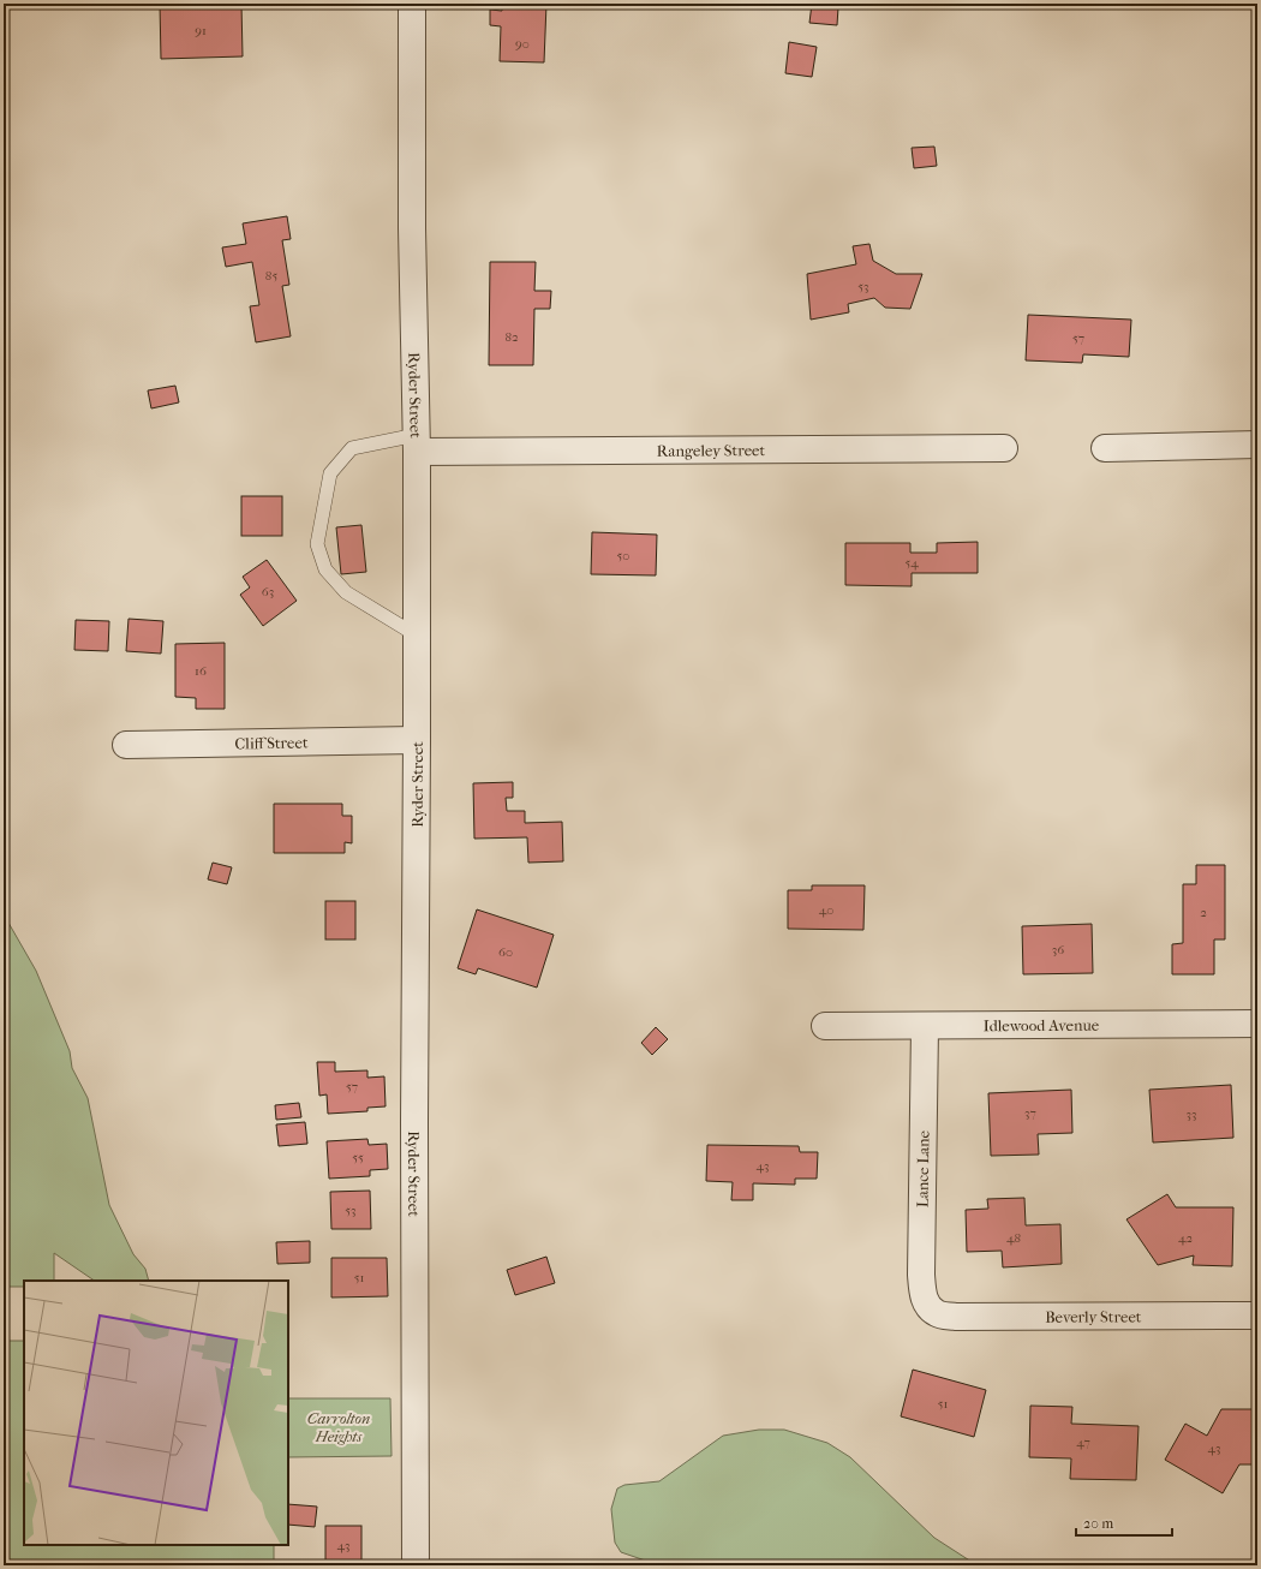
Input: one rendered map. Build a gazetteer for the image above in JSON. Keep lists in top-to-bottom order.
{
  "streets": {
    "street": [
      "Ryder Street",
      "Rangeley Street",
      "Cliff Street",
      "Idlewood Avenue",
      "Lance Lane",
      "Beverly Street"
    ]
  },
  "crossings": [
    ["Ryder Street", "Rangeley Street"],
    ["Ryder Street", "Cliff Street"],
    ["Idlewood Avenue", "Lance Lane"],
    ["Lance Lane", "Beverly Street"]
  ],
  "parks": ["Carrolton Heights"],
  "house_numbers": [
    "91",
    "90",
    "85",
    "53",
    "82",
    "57",
    "50",
    "54",
    "63",
    "16",
    "40",
    "2",
    "36",
    "60",
    "57",
    "37",
    "33",
    "55",
    "43",
    "53",
    "48",
    "42",
    "51",
    "51",
    "47",
    "43",
    "43"
  ],
  "scale_bar": "20 m"
}
